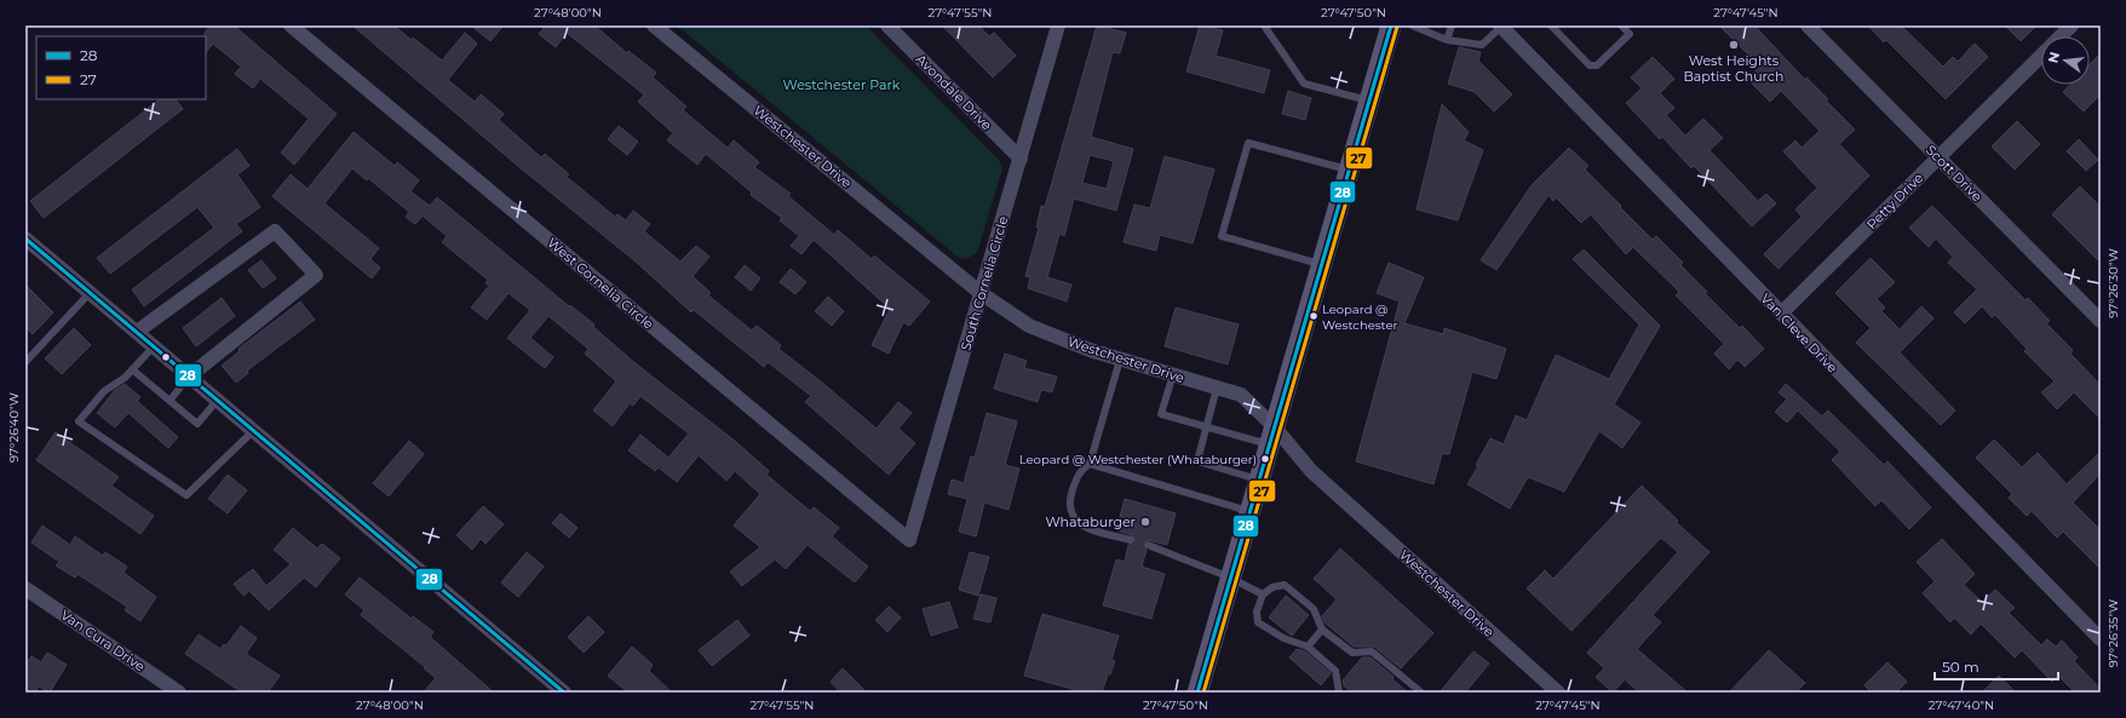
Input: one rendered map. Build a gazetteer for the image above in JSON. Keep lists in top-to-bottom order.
{
  "streets": {
    "street": [
      "Avondale Drive",
      "Westchester Drive",
      "Scott Drive",
      "Petty Drive",
      "West Cornelia Circle",
      "South Cornelia Circle",
      "Van Cleve Drive",
      "Van Cura Drive"
    ]
  },
  "crossings": [
    ["Avondale Drive", "South Cornelia Circle"],
    ["Westchester Drive", "South Cornelia Circle"],
    ["Scott Drive", "Petty Drive"],
    ["Petty Drive", "Van Cleve Drive"],
    ["West Cornelia Circle", "South Cornelia Circle"]
  ],
  "parks": ["Westchester Park"],
  "places": [
    "West Heights Baptist Church",
    "Leopard @ Westchester",
    "Leopard @ Westchester (Whataburger)",
    "Whataburger"
  ],
  "lines": ["transit line 28", "transit line 27"],
  "legend": ["28", "27"],
  "scale_bar": "50 m",
  "north": "left",
  "coordinates": [
    "27°48'00\"N",
    "27°47'55\"N",
    "27°47'50\"N",
    "27°47'45\"N",
    "97°26'30\"W",
    "97°26'40\"W",
    "97°26'35\"W",
    "27°47'40\"N"
  ]
}
